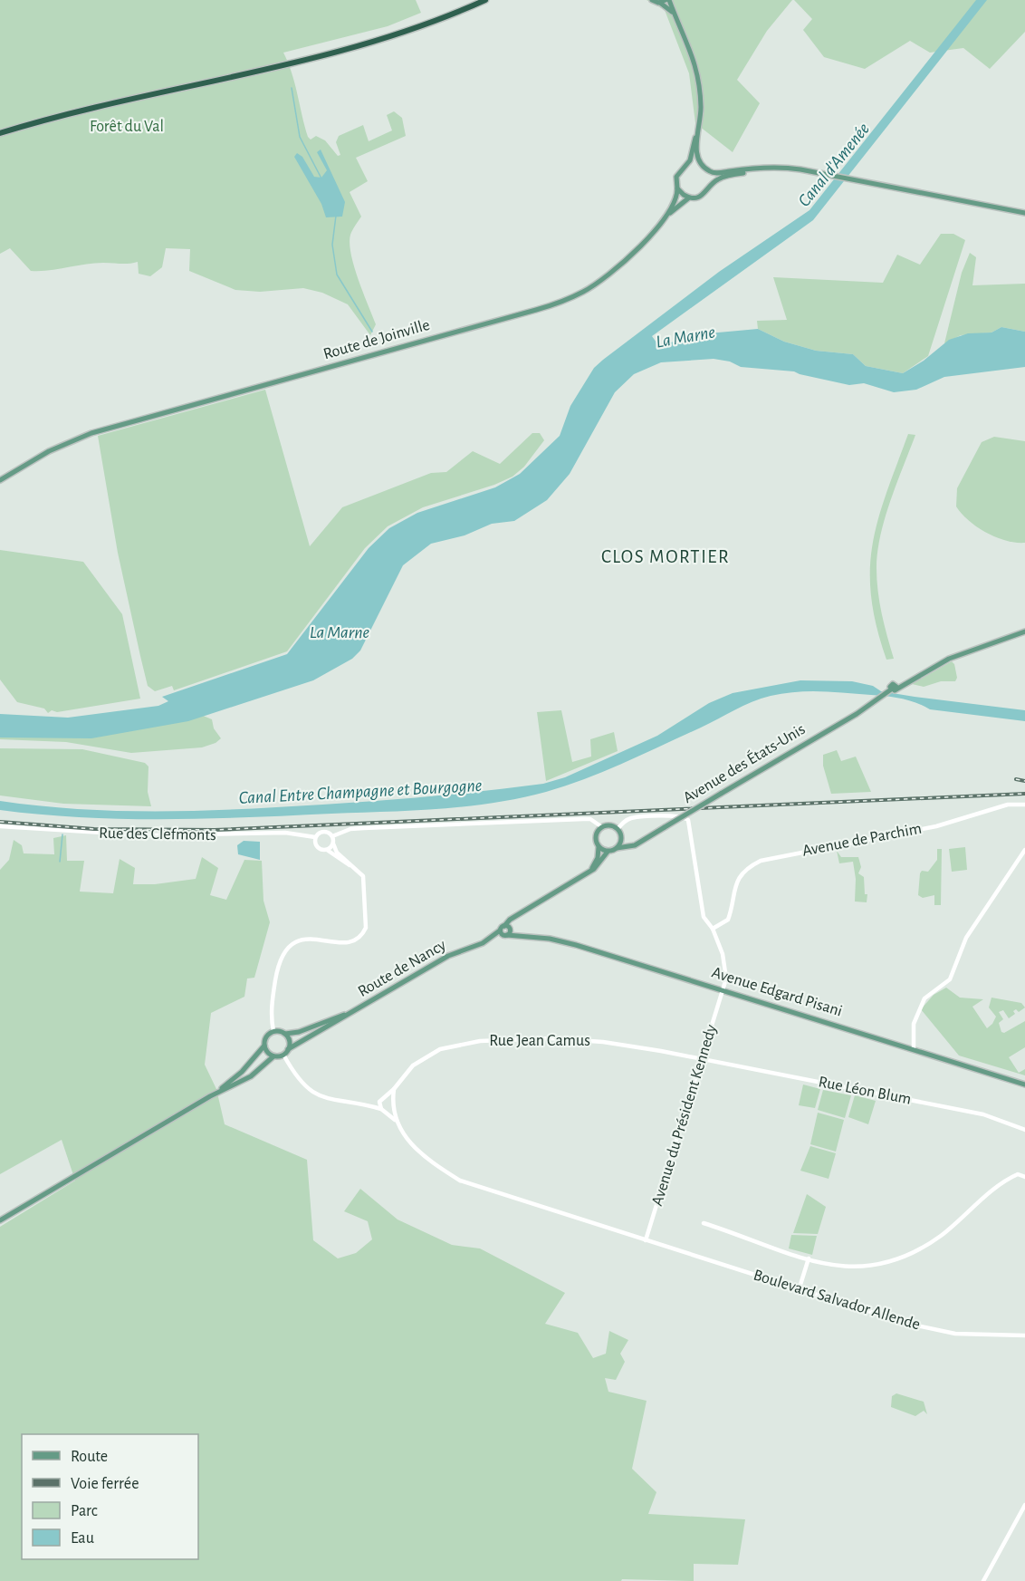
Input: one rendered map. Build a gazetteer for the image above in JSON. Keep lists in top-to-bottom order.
{
  "streets": {
    "main road": [
      "Route de Joinville",
      "Avenue des États-Unis",
      "Route de Nancy",
      "Avenue Edgard Pisani"
    ],
    "street": [
      "Rue des Clefmonts",
      "Avenue de Parchim",
      "Rue Jean Camus",
      "Rue Léon Blum",
      "Avenue du Président Kennedy",
      "Boulevard Salvador Allende"
    ]
  },
  "crossings": [
    ["Avenue des États-Unis", "Route de Nancy"],
    ["Avenue des États-Unis", "Avenue du Président Kennedy"],
    ["Avenue de Parchim", "Avenue du Président Kennedy"],
    ["Route de Nancy", "Avenue Edgard Pisani"],
    ["Route de Nancy", "Avenue du Président Kennedy"],
    ["Avenue Edgard Pisani", "Avenue du Président Kennedy"],
    ["Rue Jean Camus", "Rue Léon Blum"],
    ["Rue Jean Camus", "Avenue du Président Kennedy"],
    ["Rue Jean Camus", "Boulevard Salvador Allende"],
    ["Rue Léon Blum", "Avenue du Président Kennedy"],
    ["Avenue du Président Kennedy", "Boulevard Salvador Allende"]
  ],
  "districts": ["CLOS MORTIER"],
  "water": ["Canal d'Amenée", "La Marne", "Canal Entre Champagne et Bourgogne"],
  "parks": ["Forêt du Val"],
  "legend": [
    "Route",
    "Voie ferrée",
    "Parc",
    "Eau"
  ]
}
